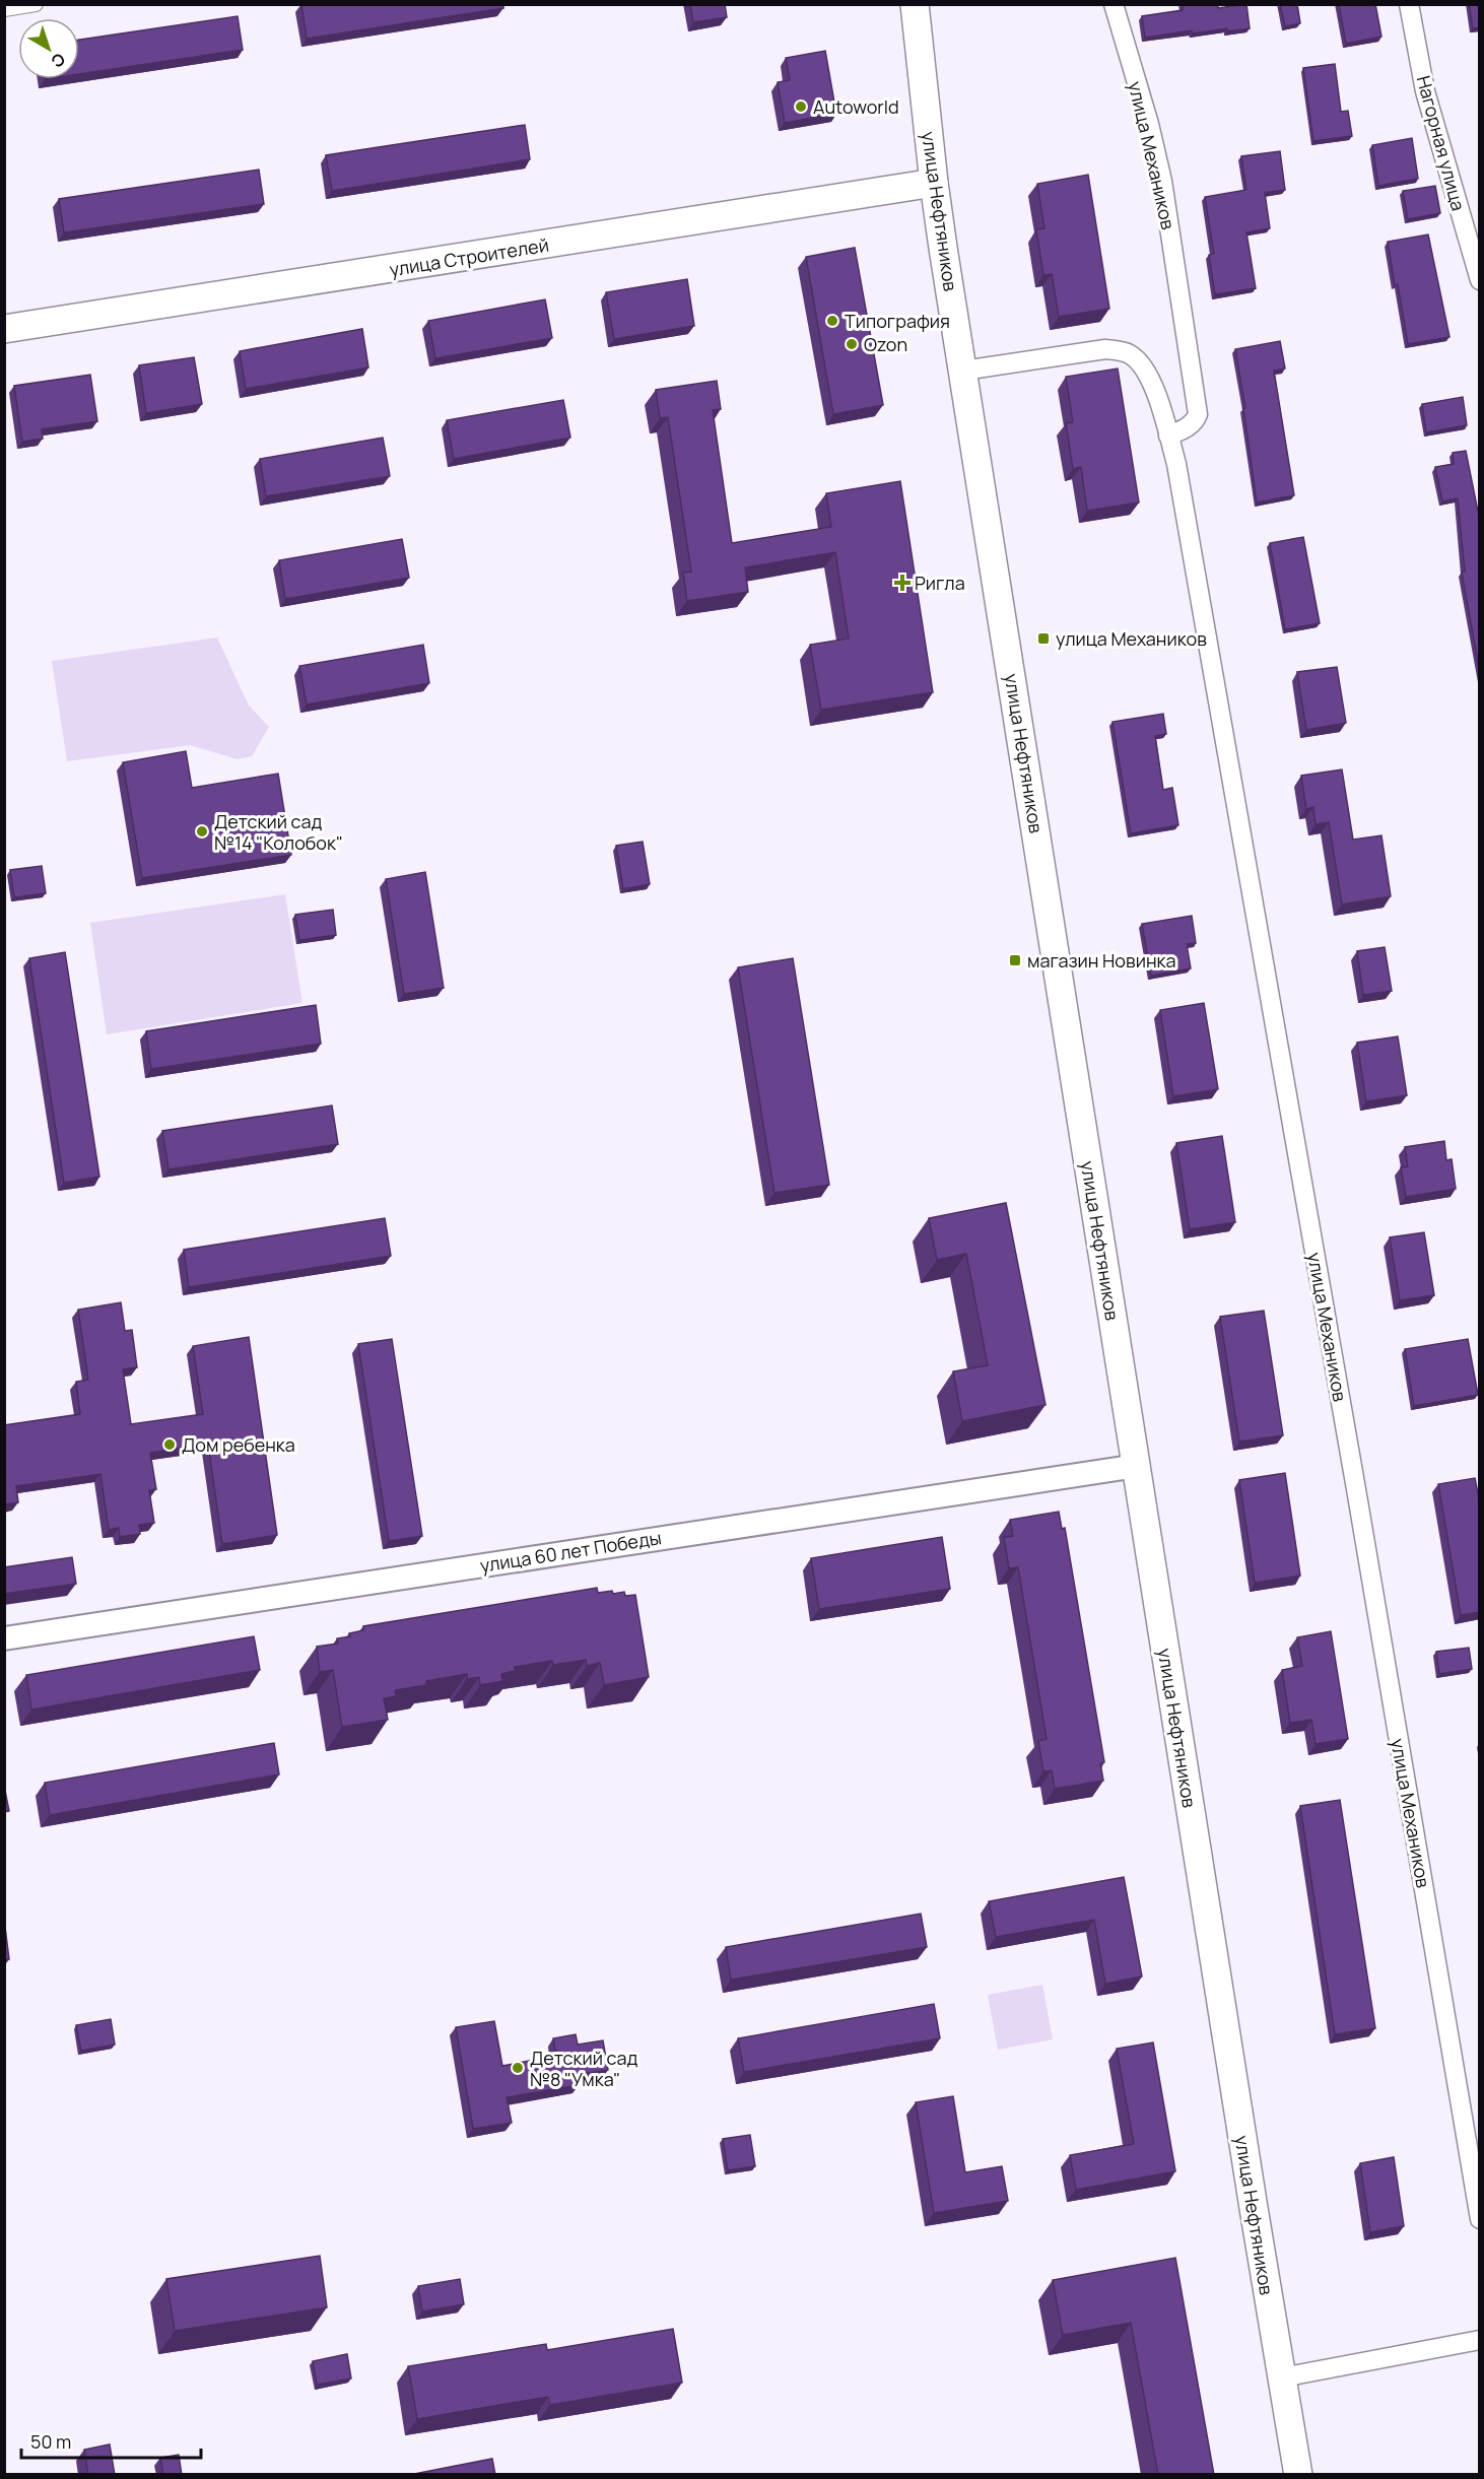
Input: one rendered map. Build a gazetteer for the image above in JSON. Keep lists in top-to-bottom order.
{
  "streets": {
    "main road": ["улица Нефтяников", "улица Строителей"],
    "street": ["Нагорная улица", "улица Механиков", "улица 60 лет Победы"]
  },
  "crossings": [
    ["улица Механиков", "улица Нефтяников"],
    ["улица Нефтяников", "улица Строителей"],
    ["улица Нефтяников", "улица 60 лет Победы"]
  ],
  "places": {
    "other": [
      "Autoworld",
      "Типография",
      "Ozon",
      "Детский сад №14 \"Колобок\"",
      "Дом ребенка",
      "Детский сад №8 \"Умка\""
    ],
    "health": ["Ригла"],
    "transit": ["улица Механиков", "магазин Новинка"]
  },
  "scale_bar": "50 m",
  "north": "bottom right"
}
